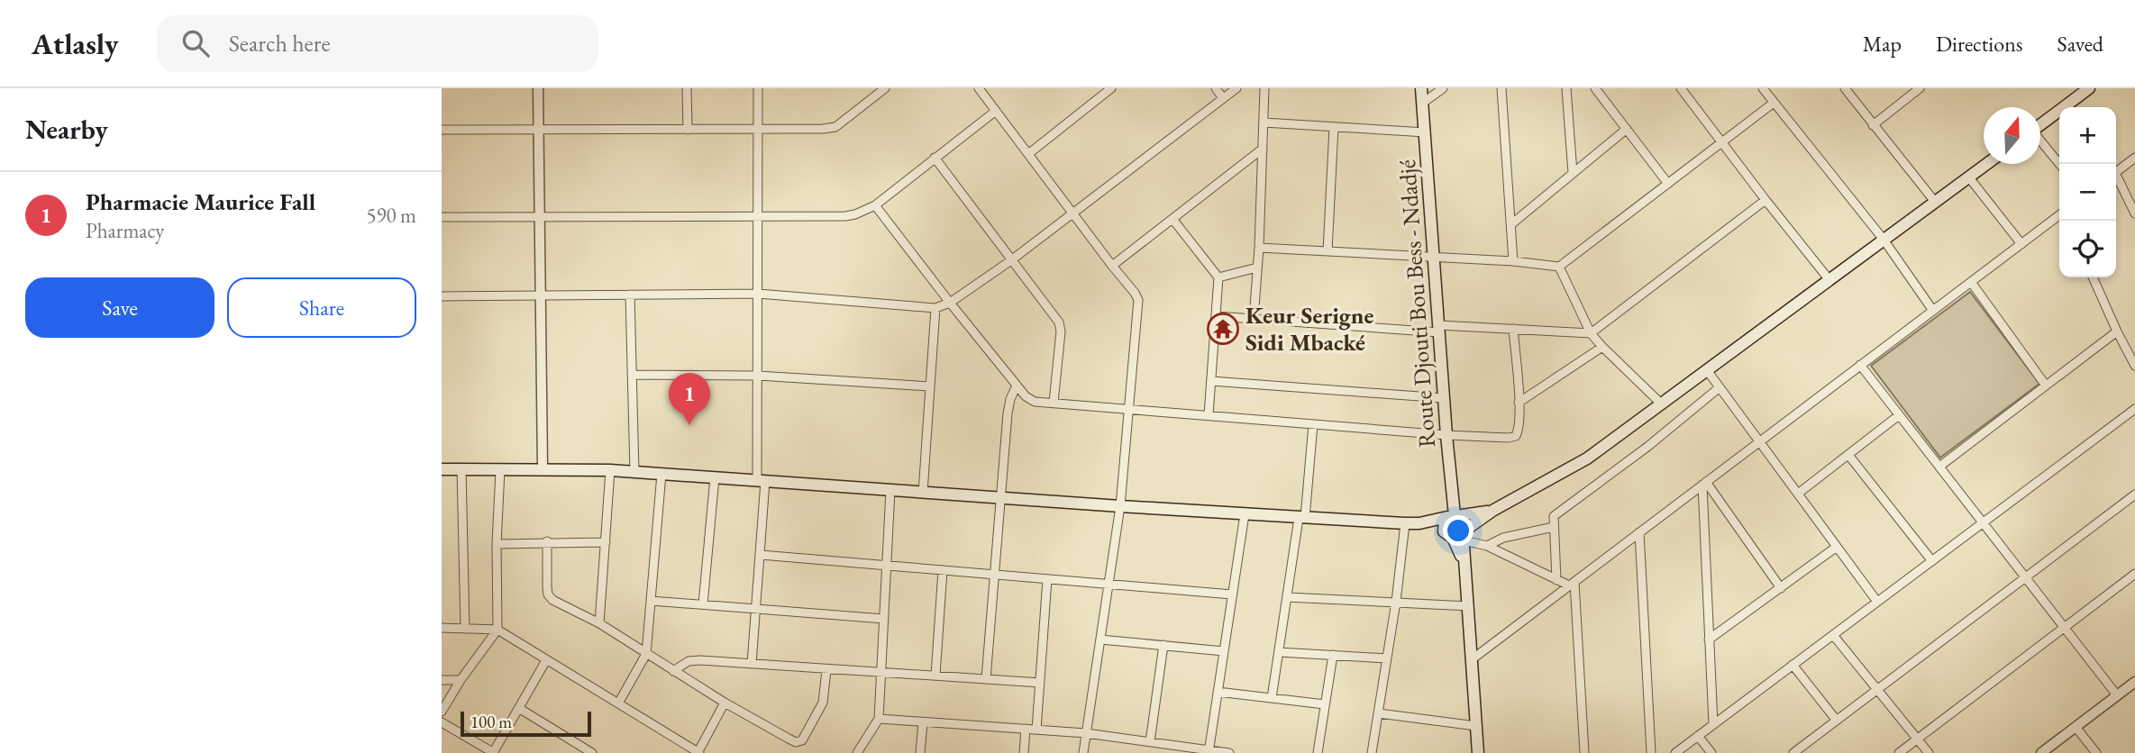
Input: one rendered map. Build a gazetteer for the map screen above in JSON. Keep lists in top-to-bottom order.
{
  "streets": {
    "main road": ["Route Djouti Bou Bess - Ndadjé"]
  },
  "places": {
    "temple": ["Keur Serigne Sidi Mbacké"]
  },
  "scale_bar": "100 m",
  "north": "top",
  "page": {
    "header": "Atlasly",
    "search": "Search here",
    "nav": ["Map", "Directions", "Saved"],
    "heading": "Nearby",
    "map_buttons": ["+", "−"],
    "list": [
      {
        "mark": "1",
        "name": "Pharmacie Maurice Fall",
        "note": "Pharmacy",
        "value": "590 m"
      }
    ],
    "buttons": ["Save", "Share"],
    "pins": "1",
    "scale": "100 m"
  }
}
